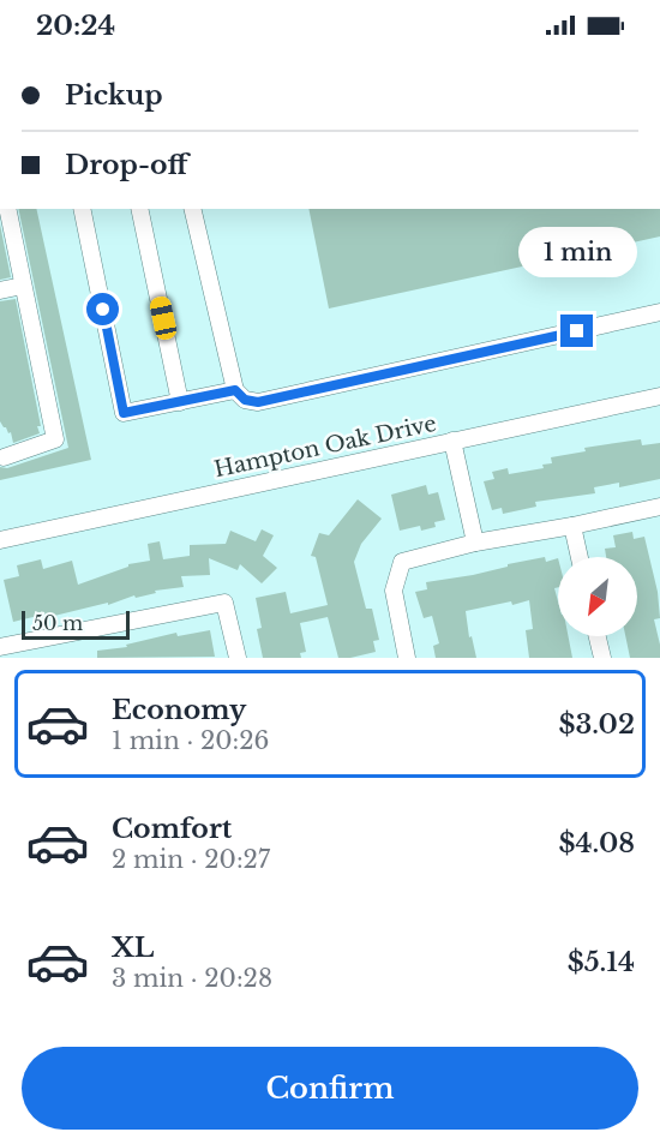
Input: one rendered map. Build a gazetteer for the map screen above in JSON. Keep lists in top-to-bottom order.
{
  "streets": {
    "street": ["Hampton Oak Drive"]
  },
  "scale_bar": "50 m",
  "north": "bottom left",
  "page": {
    "status": "20:24",
    "banner": ["Pickup", "Drop-off"],
    "bubble": "1 min",
    "scale": "50 m",
    "list": [
      {
        "name": "Economy",
        "note": "1 min · 20:26",
        "value": "$3.02"
      },
      {
        "name": "Comfort",
        "note": "2 min · 20:27",
        "value": "$4.08"
      },
      {
        "name": "XL",
        "note": "3 min · 20:28",
        "value": "$5.14"
      }
    ],
    "buttons": "Confirm"
  }
}
